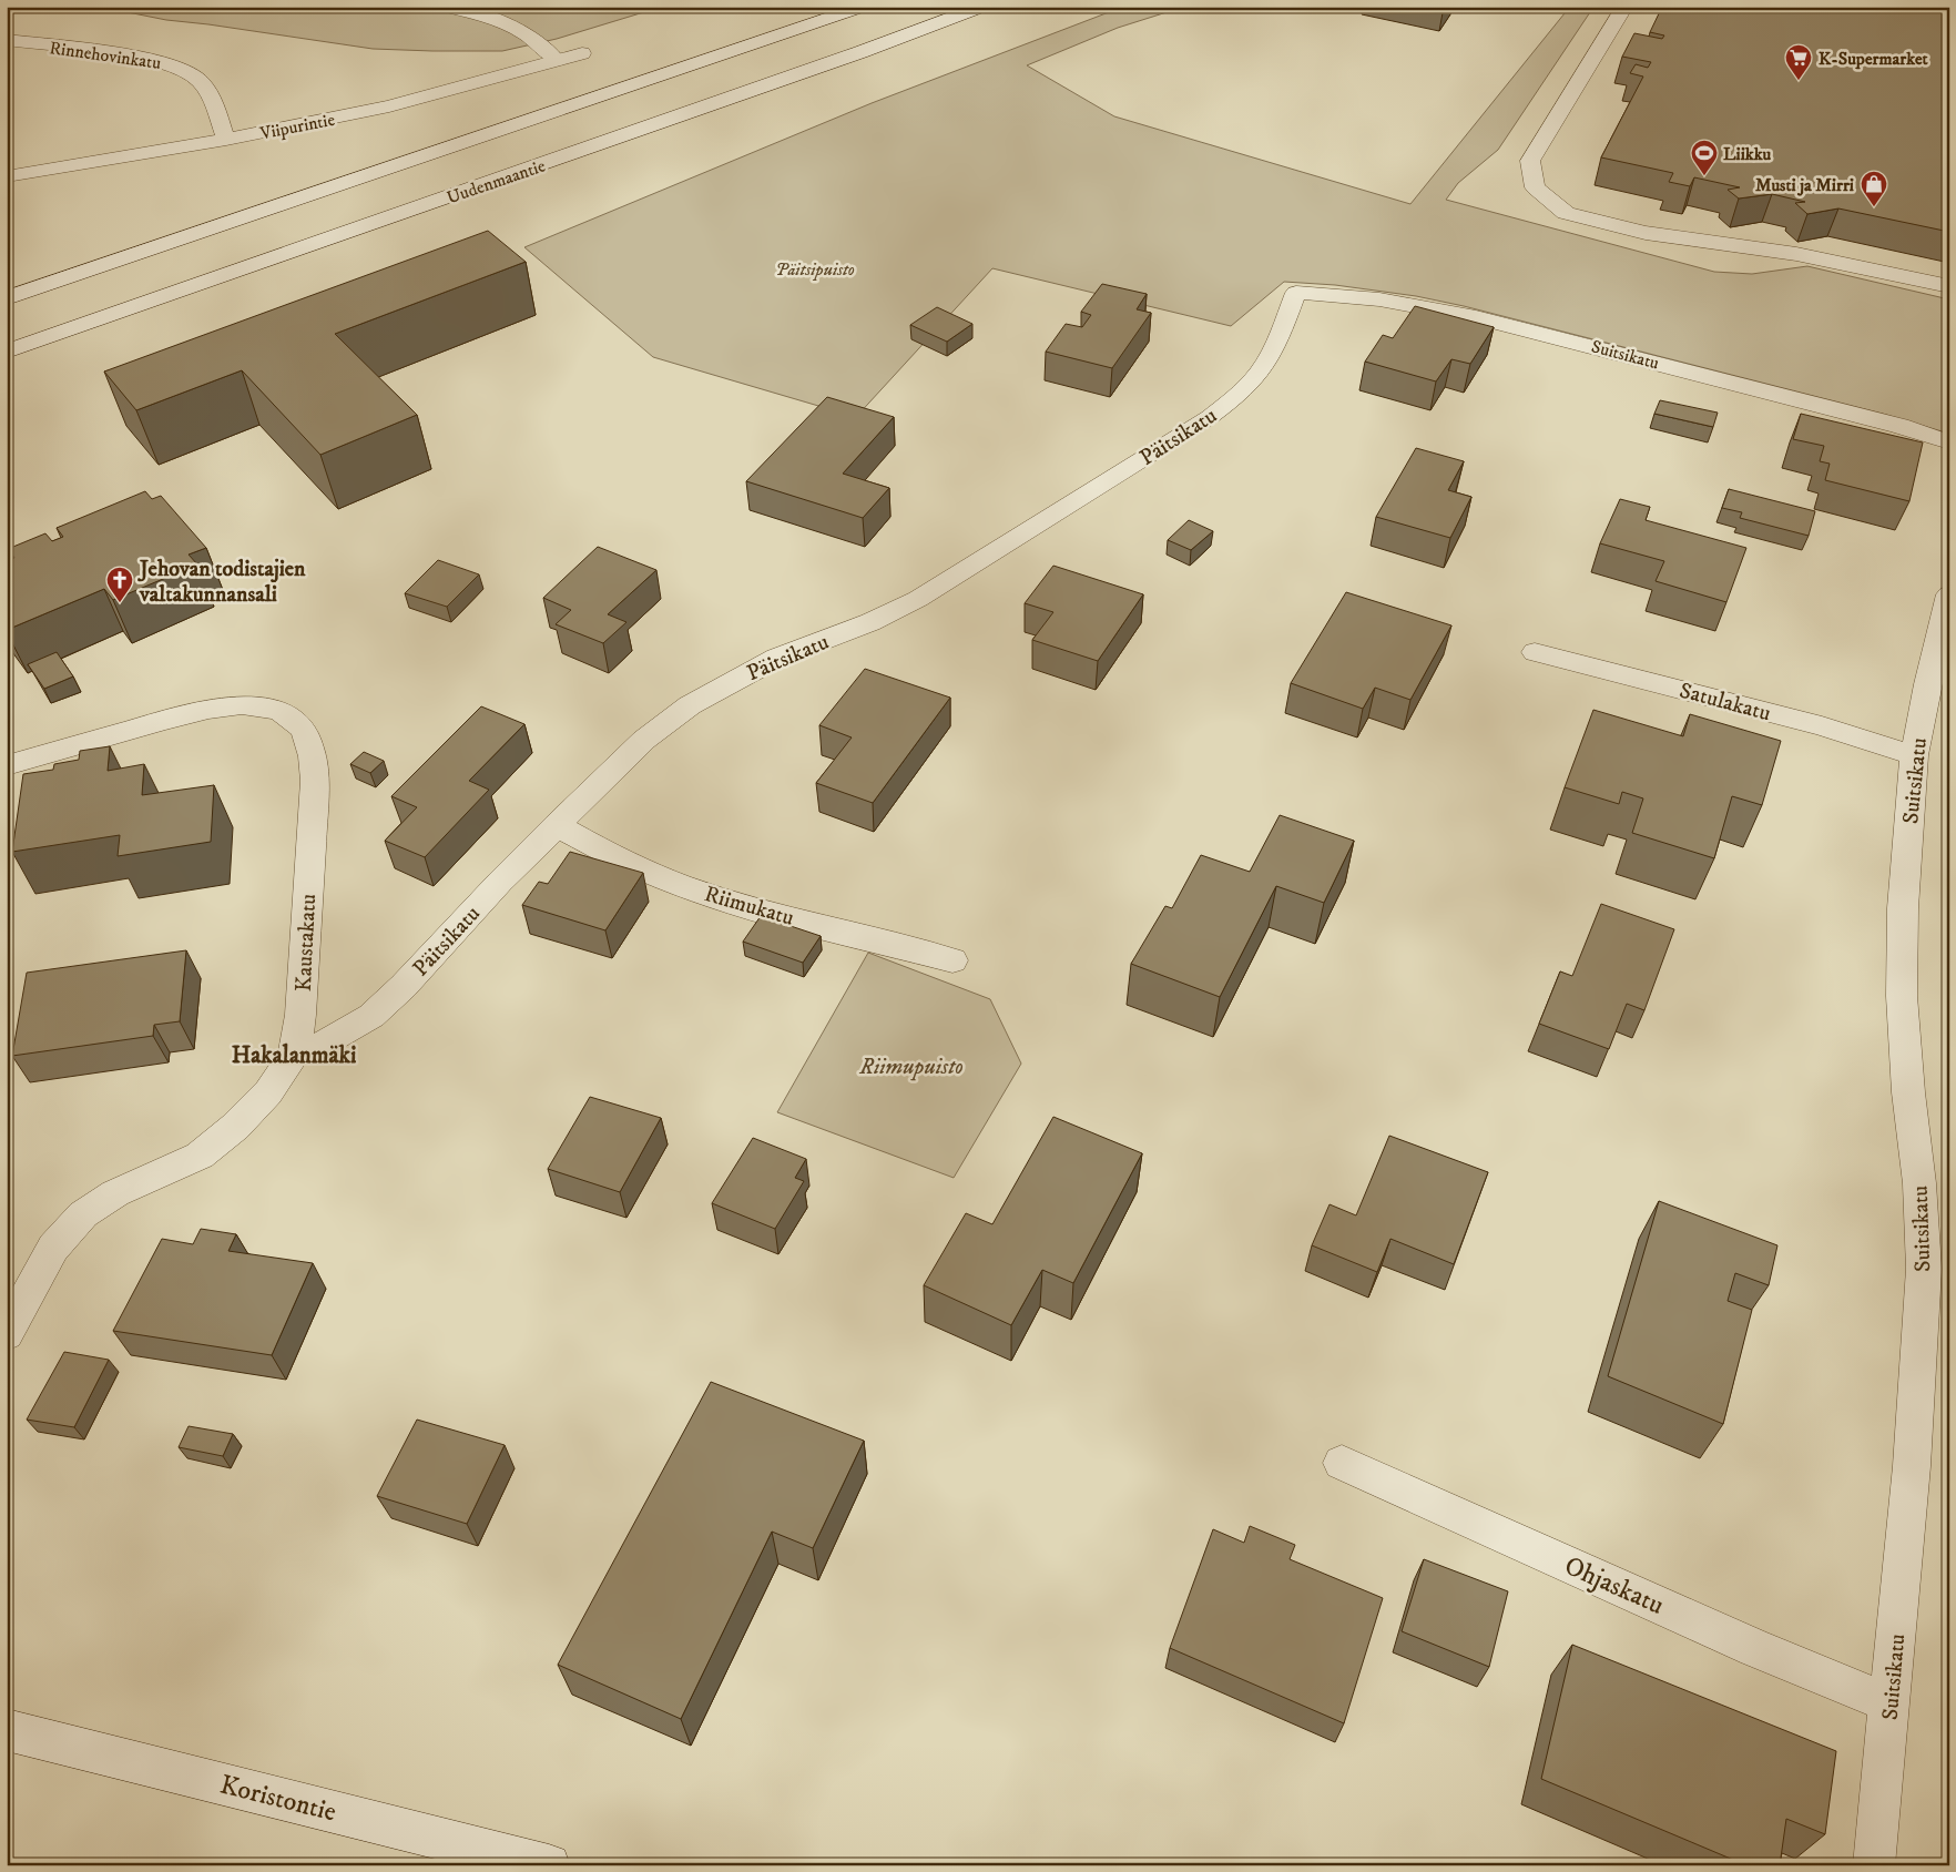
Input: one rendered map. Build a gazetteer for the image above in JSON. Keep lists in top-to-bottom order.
{
  "streets": {
    "street": [
      "Rinnehovinkatu",
      "Viipurintie",
      "Uudenmaantie",
      "Suitsikatu",
      "Päitsikatu",
      "Satulakatu",
      "Riimukatu",
      "Kaustakatu",
      "Ohjaskatu",
      "Koristontie"
    ]
  },
  "crossings": [
    ["Rinnehovinkatu", "Viipurintie"],
    ["Suitsikatu", "Päitsikatu"],
    ["Suitsikatu", "Satulakatu"],
    ["Suitsikatu", "Ohjaskatu"],
    ["Päitsikatu", "Riimukatu"],
    ["Päitsikatu", "Kaustakatu"]
  ],
  "districts": ["Hakalanmäki"],
  "parks": ["Päitsipuisto", "Riimupuisto"],
  "places": {
    "supermarket": ["K-Supermarket"],
    "sports": ["Liikku"],
    "shop": ["Musti ja Mirri"],
    "church": ["Jehovan todistajien valtakunnansali"]
  }
}
